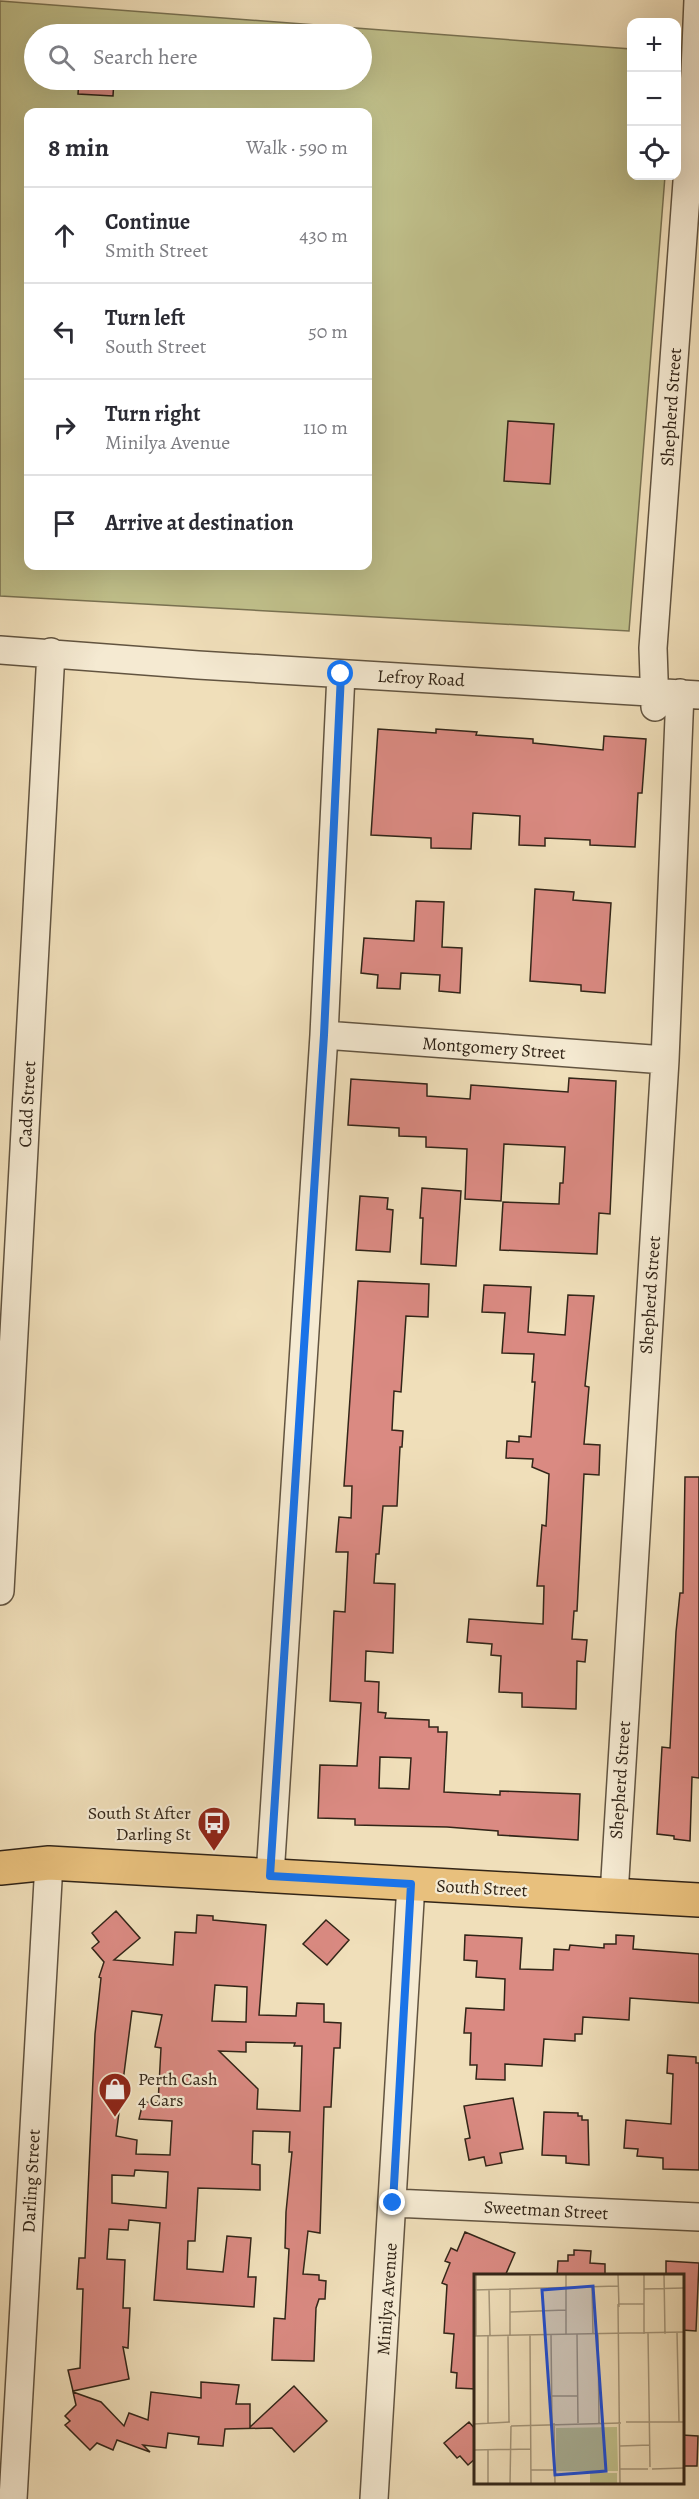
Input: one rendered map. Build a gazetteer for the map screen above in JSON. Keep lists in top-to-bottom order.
{
  "streets": {
    "main road": ["South Street"],
    "street": [
      "Shepherd Street",
      "Lefroy Road",
      "Montgomery Street",
      "Cadd Street",
      "Darling Street",
      "Sweetman Street",
      "Minilya Avenue"
    ]
  },
  "crossings": [
    ["Shepherd Street", "Lefroy Road"],
    ["Shepherd Street", "Montgomery Street"],
    ["Shepherd Street", "South Street"],
    ["Lefroy Road", "Cadd Street"],
    ["South Street", "Darling Street"],
    ["South Street", "Minilya Avenue"],
    ["Sweetman Street", "Minilya Avenue"]
  ],
  "places": {
    "bus stop": ["South St After Darling St"],
    "shop": ["Perth Cash 4 Cars"]
  },
  "page": {
    "map_buttons": ["+", "−"],
    "search": "Search here",
    "heading": ["8 min", "Walk · 590 m"],
    "list": [
      ["Continue", "Smith Street", "430 m"],
      ["Turn left", "South Street", "50 m"],
      ["Turn right", "Minilya Avenue", "110 m"],
      "Arrive at destination"
    ]
  }
}
